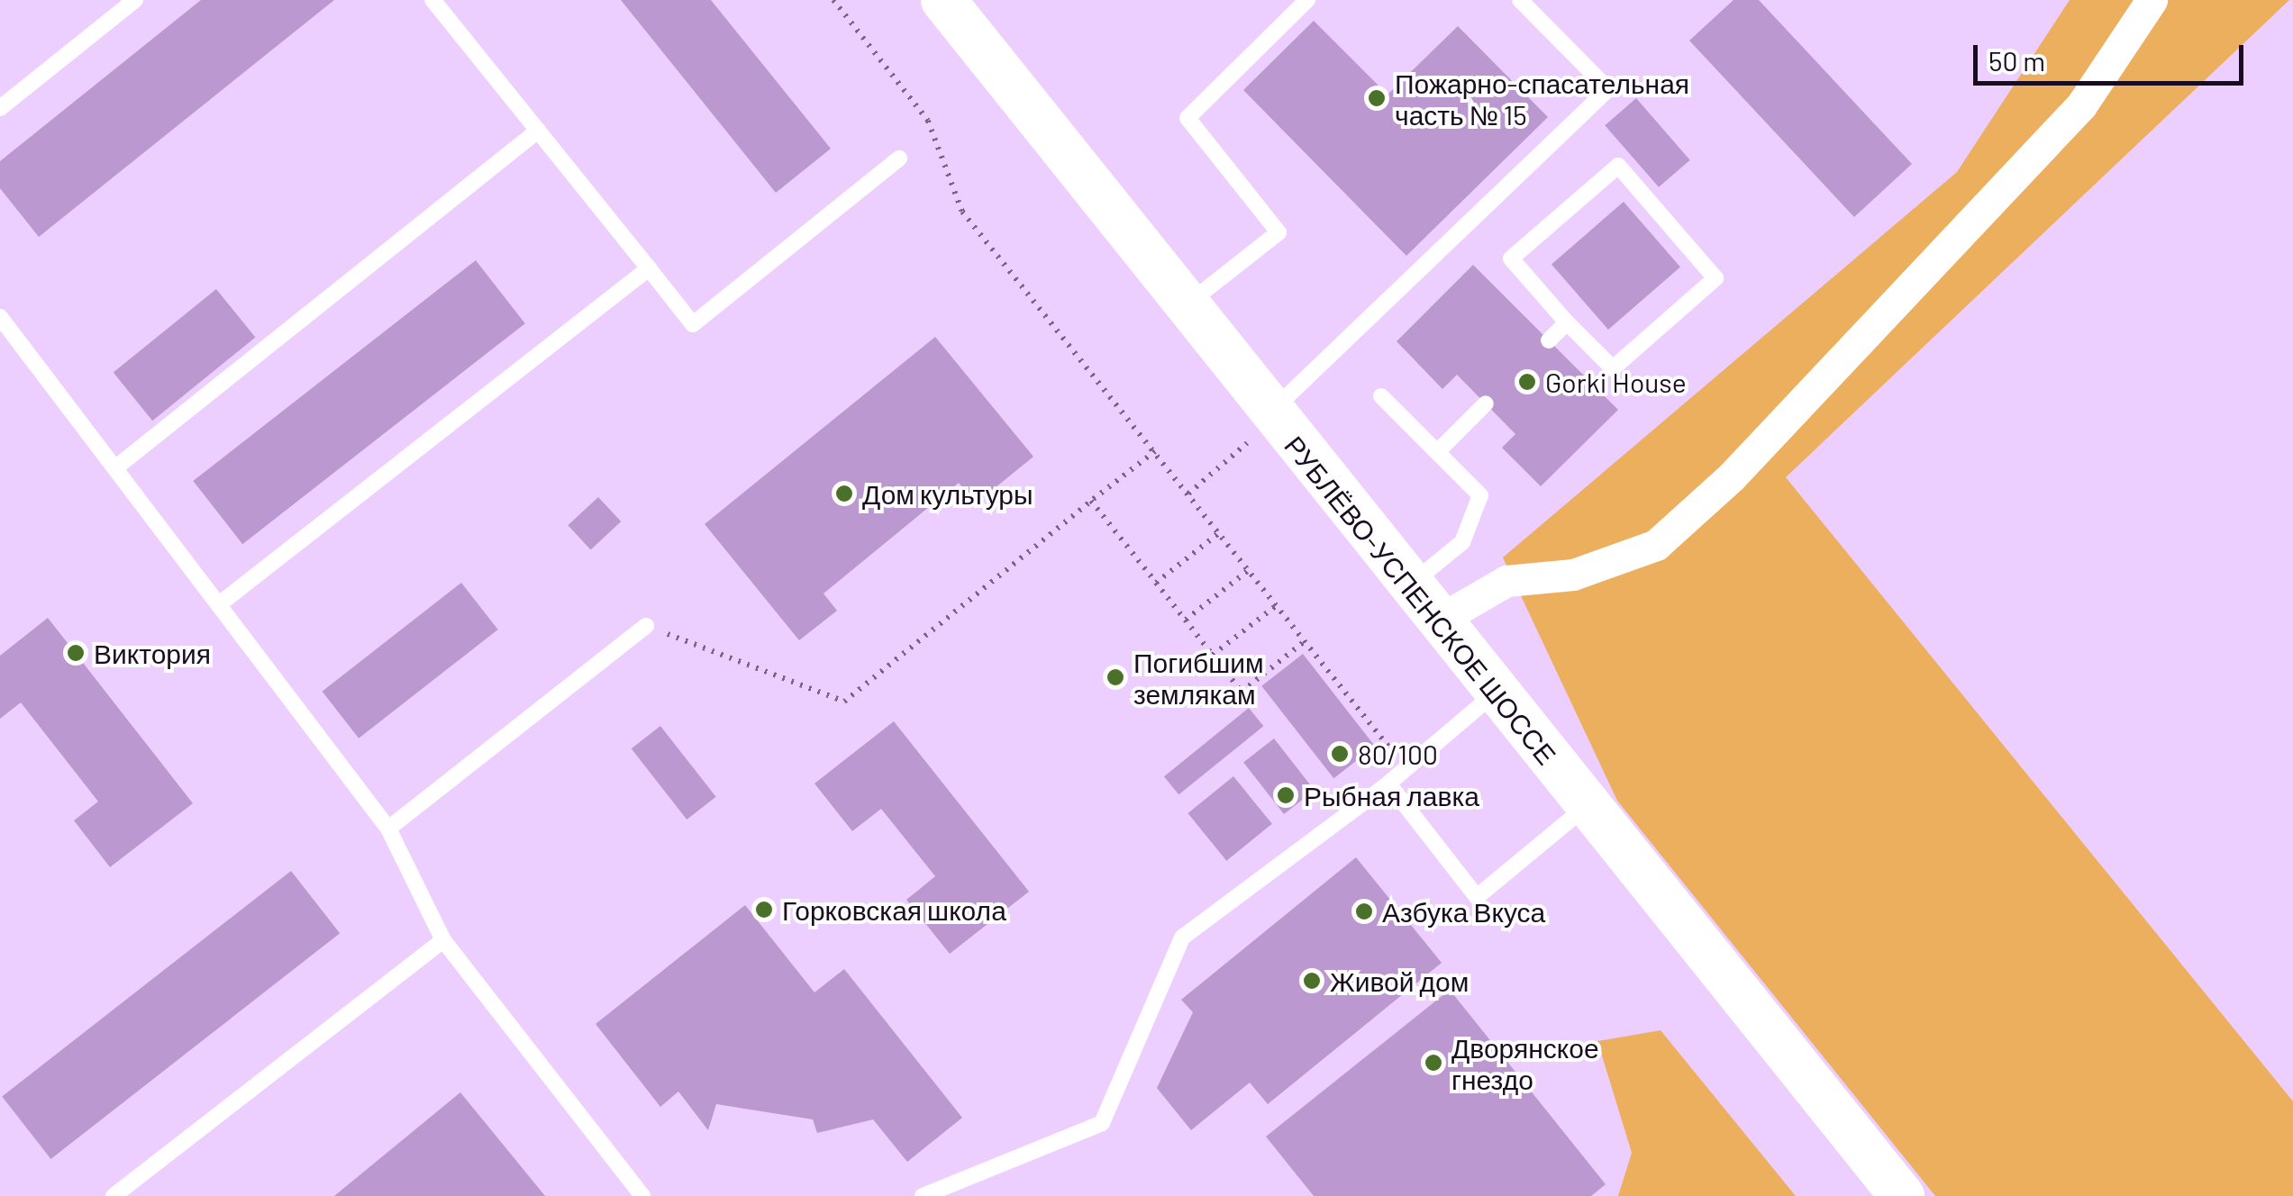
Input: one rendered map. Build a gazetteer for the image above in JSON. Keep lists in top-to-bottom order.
{
  "streets": {
    "main road": ["РУБЛЁВО-УСПЕНСКОЕ ШОССЕ"]
  },
  "places": [
    "Пожарно-спасательная часть № 15",
    "Gorki House",
    "Дом культуры",
    "Виктория",
    "Погибшим землякам",
    "80/100",
    "Рыбная лавка",
    "Горковская школа",
    "Азбука Вкуса",
    "Живой дом",
    "Дворянское гнездо"
  ],
  "scale_bar": "50 m"
}
